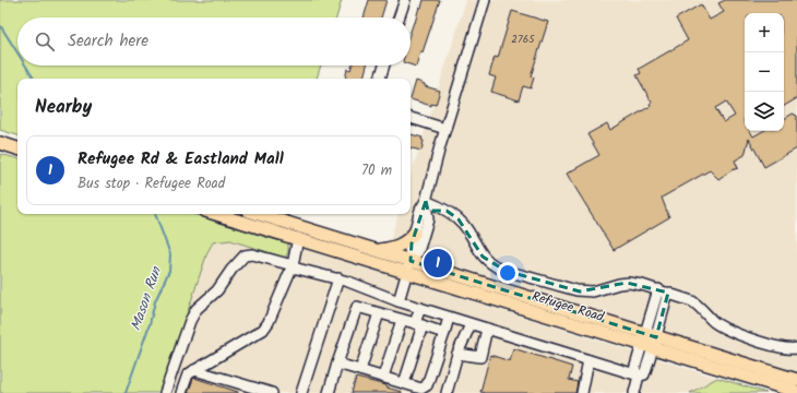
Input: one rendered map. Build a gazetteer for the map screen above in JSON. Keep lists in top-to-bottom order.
{
  "streets": {
    "main road": ["Refugee Road"]
  },
  "water": ["Mason Run"],
  "house_numbers": ["2765"],
  "page": {
    "map_buttons": ["+", "−"],
    "search": "Search here",
    "heading": "Nearby",
    "list": [
      {
        "mark": "1",
        "name": "Refugee Rd & Eastland Mall",
        "note": "Bus stop · Refugee Road",
        "value": "70 m"
      }
    ],
    "pins": "1"
  }
}
